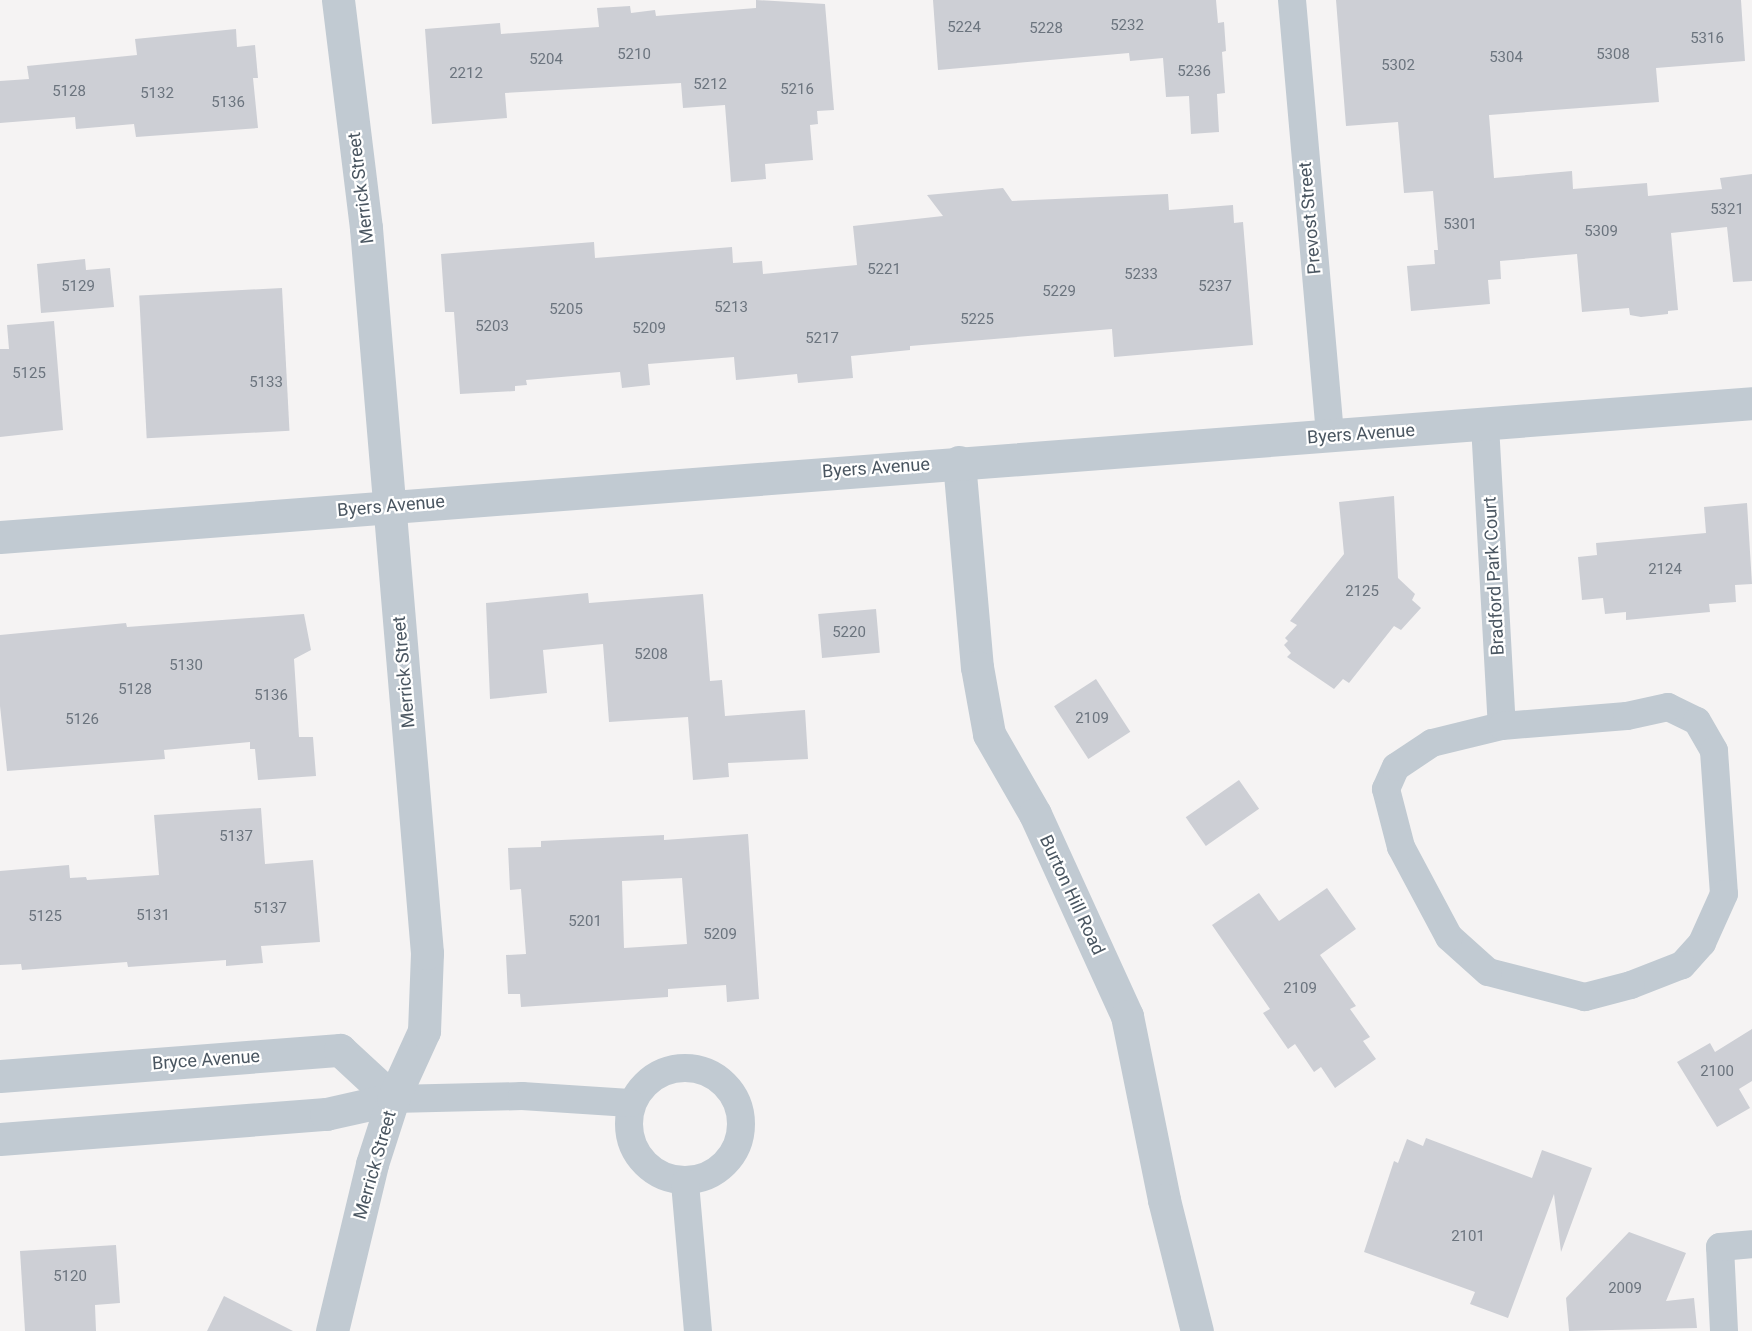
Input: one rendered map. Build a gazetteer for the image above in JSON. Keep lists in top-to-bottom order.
{
  "streets": {
    "street": [
      "Merrick Street",
      "Prevost Street",
      "Byers Avenue",
      "Bradford Park Court",
      "Burton Hill Road",
      "Bryce Avenue"
    ]
  },
  "crossings": [
    ["Merrick Street", "Byers Avenue"],
    ["Merrick Street", "Bryce Avenue"],
    ["Prevost Street", "Byers Avenue"],
    ["Byers Avenue", "Bradford Park Court"],
    ["Byers Avenue", "Burton Hill Road"]
  ],
  "house_numbers": [
    "5232",
    "5224",
    "5228",
    "5316",
    "5210",
    "5308",
    "5304",
    "5204",
    "5302",
    "5236",
    "2212",
    "5212",
    "5216",
    "5128",
    "5132",
    "5136",
    "5321",
    "5301",
    "5309",
    "5221",
    "5233",
    "5129",
    "5237",
    "5229",
    "5213",
    "5205",
    "5225",
    "5203",
    "5209",
    "5217",
    "5125",
    "5133",
    "2124",
    "2125",
    "5220",
    "5208",
    "5130",
    "5128",
    "5136",
    "2109",
    "5126",
    "5137",
    "5137",
    "5131",
    "5125",
    "5201",
    "5209",
    "2109",
    "2100",
    "2101",
    "5120",
    "2009"
  ]
}
